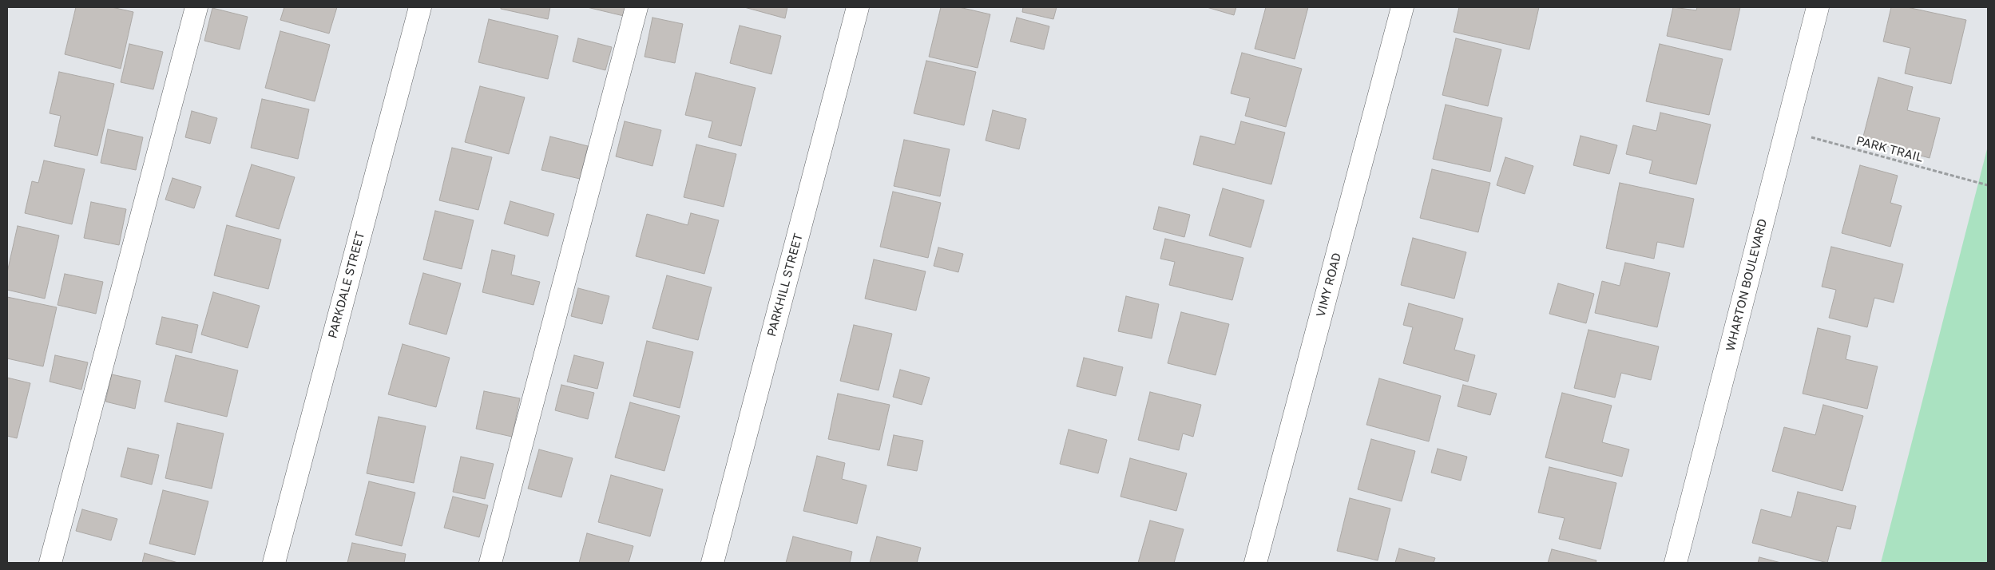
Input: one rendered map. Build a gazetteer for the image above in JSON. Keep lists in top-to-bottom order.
{
  "streets": {
    "street": [
      "PARKDALE STREET",
      "PARKHILL STREET",
      "VIMY ROAD",
      "WHARTON BOULEVARD"
    ],
    "path": ["PARK TRAIL"]
  },
  "crossings": [
    ["PARK TRAIL", "WHARTON BOULEVARD"]
  ]
}
